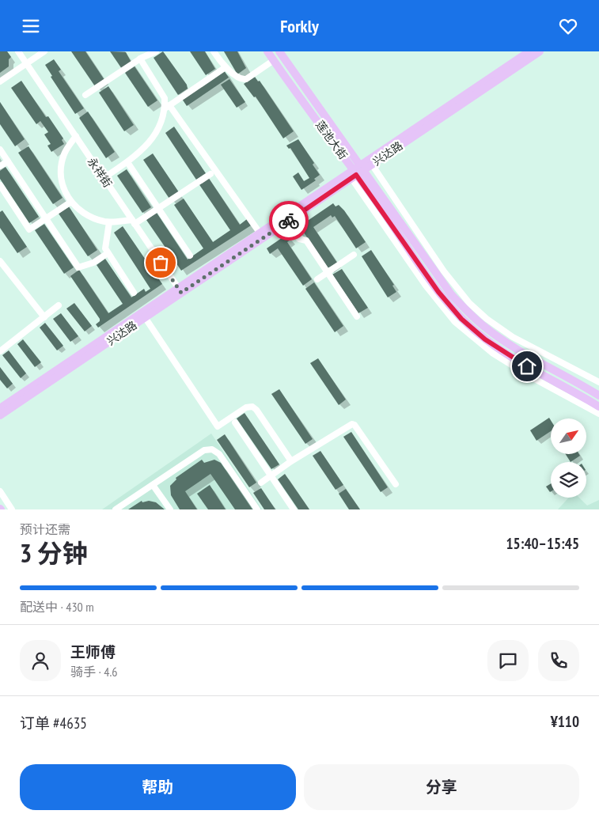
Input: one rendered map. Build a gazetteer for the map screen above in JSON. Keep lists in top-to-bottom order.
{
  "streets": {
    "main road": ["莲池大街", "兴达路"],
    "street": ["永祥街"]
  },
  "crossings": [
    ["莲池大街", "兴达路"],
    ["兴达路", "永祥街"]
  ],
  "north": "top right",
  "page": {
    "header": "Forkly",
    "heading": ["3 分钟", "预计还需", "15:40–15:45"],
    "panel": [
      "王师傅",
      "骑手 · 4.6",
      "订单 #4635",
      "¥110"
    ],
    "bar": "配送中 · 430 m",
    "buttons": ["帮助", "分享"]
  }
}
